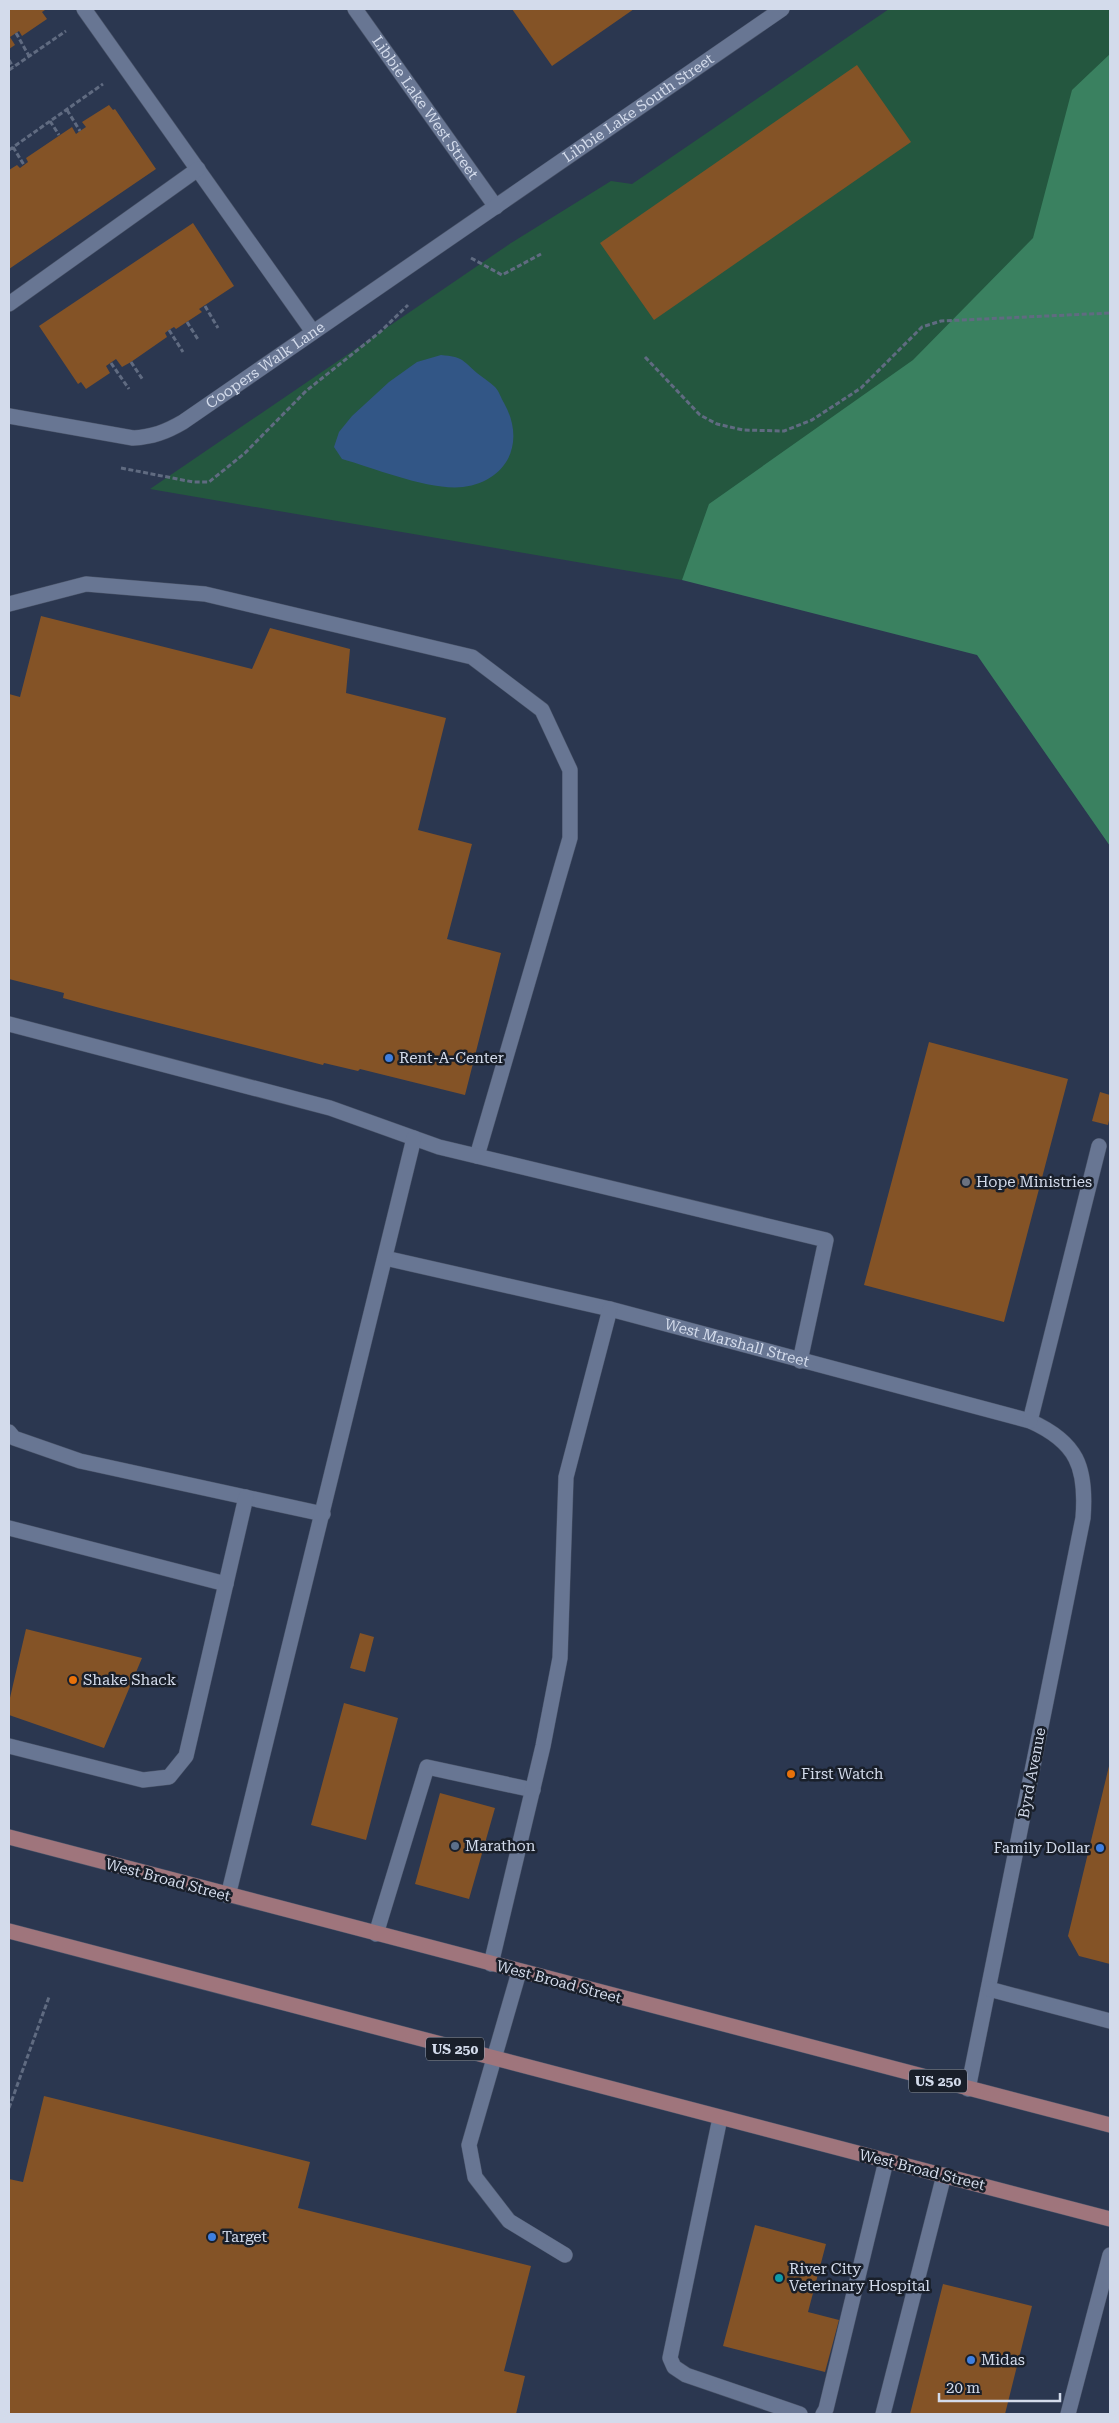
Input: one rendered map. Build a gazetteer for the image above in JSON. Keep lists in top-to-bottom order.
{
  "streets": {
    "main road": ["West Broad Street", "US 250"],
    "street": [
      "Libbie Lake West Street",
      "Libbie Lake South Street",
      "Coopers Walk Lane",
      "West Marshall Street",
      "Byrd Avenue"
    ]
  },
  "crossings": [
    ["Libbie Lake West Street", "Libbie Lake South Street"],
    ["Libbie Lake West Street", "Coopers Walk Lane"],
    ["Libbie Lake South Street", "Coopers Walk Lane"],
    ["West Marshall Street", "Byrd Avenue"],
    ["Byrd Avenue", "West Broad Street"]
  ],
  "places": [
    "Rent-A-Center",
    "Hope Ministries",
    "Shake Shack",
    "First Watch",
    "Marathon",
    "Family Dollar",
    "Target",
    "River City Veterinary Hospital",
    "Midas"
  ],
  "scale_bar": "20 m"
}
